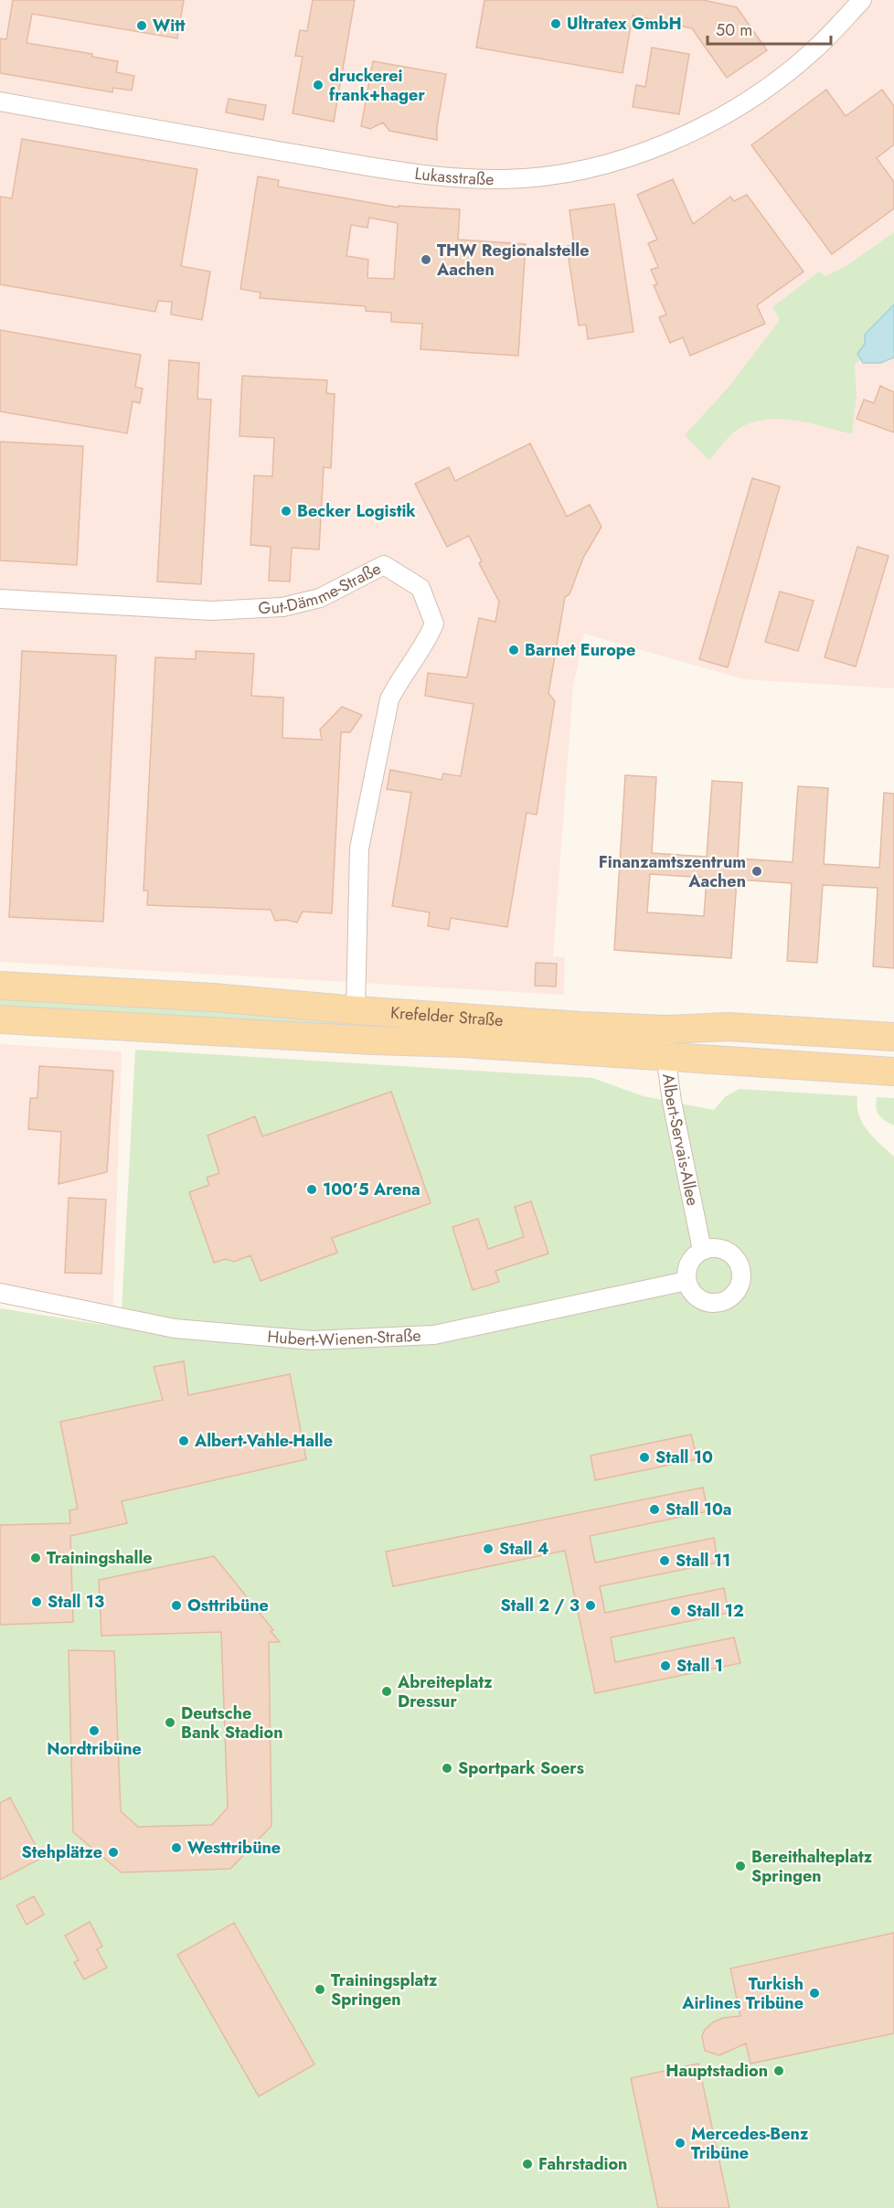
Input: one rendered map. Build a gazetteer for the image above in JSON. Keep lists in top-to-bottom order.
{
  "streets": {
    "main road": ["Krefelder Straße"],
    "street": [
      "Lukasstraße",
      "Gut-Dämme-Straße",
      "Albert-Servais-Allee",
      "Hubert-Wienen-Straße"
    ]
  },
  "crossings": [
    ["Gut-Dämme-Straße", "Krefelder Straße"],
    ["Krefelder Straße", "Albert-Servais-Allee"],
    ["Albert-Servais-Allee", "Hubert-Wienen-Straße"]
  ],
  "places": [
    "Ultratex GmbH",
    "Witt",
    "druckerei frank+hager",
    "THW Regionalstelle Aachen",
    "Becker Logistik",
    "Barnet Europe",
    "Finanzamtszentrum Aachen",
    "100’5 Arena",
    "Albert-Vahle-Halle",
    "Stall 10",
    "Stall 10a",
    "Stall 4",
    "Trainingshalle",
    "Stall 11",
    "Stall 13",
    "Osttribüne",
    "Stall 2 / 3",
    "Stall 12",
    "Stall 1",
    "Abreiteplatz Dressur",
    "Deutsche Bank Stadion",
    "Nordtribüne",
    "Sportpark Soers",
    "Westtribüne",
    "Stehplätze",
    "Bereithalteplatz Springen",
    "Trainingsplatz Springen",
    "Turkish Airlines Tribüne",
    "Hauptstadion",
    "Mercedes-Benz Tribüne",
    "Fahrstadion"
  ],
  "scale_bar": "50 m"
}
